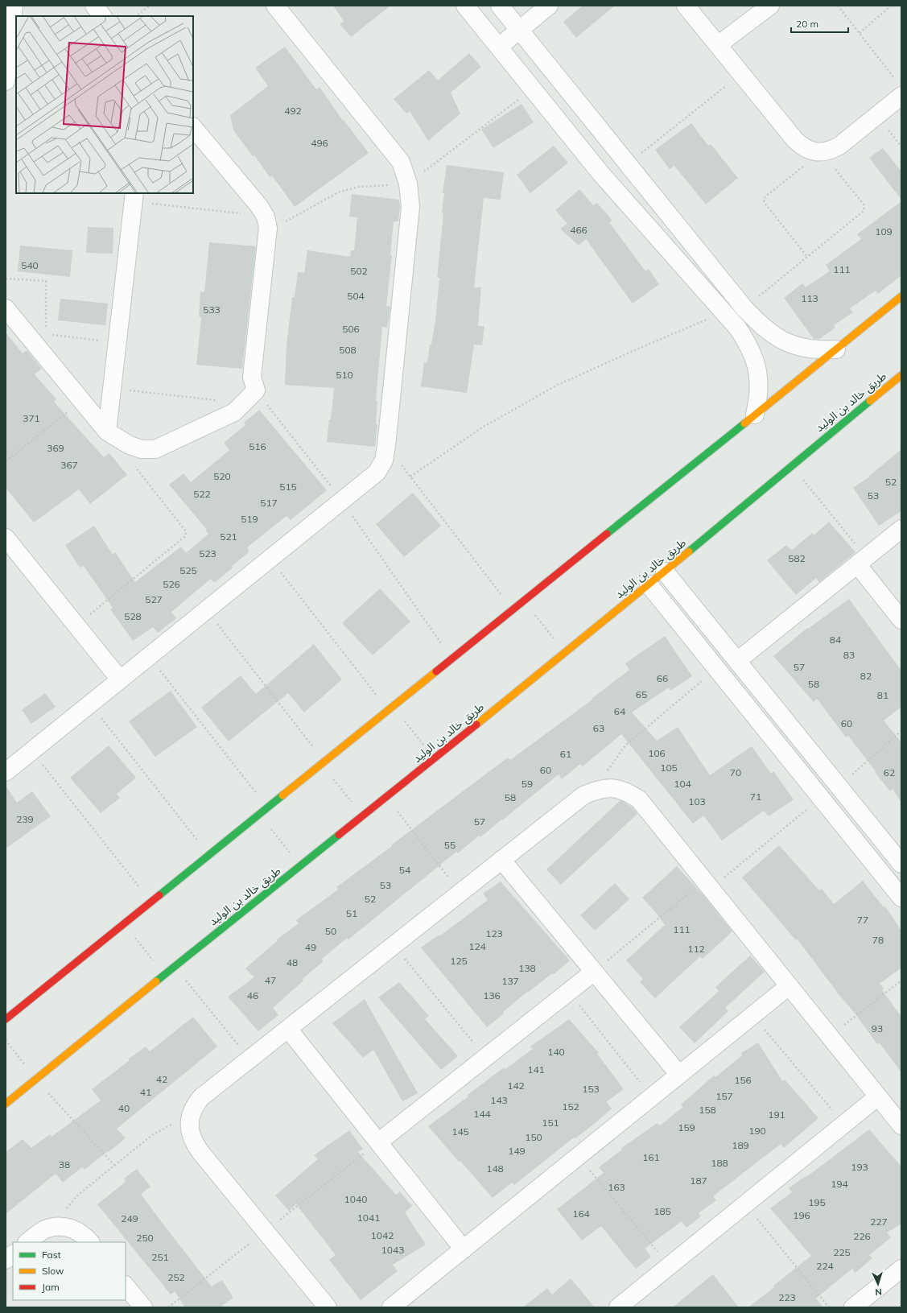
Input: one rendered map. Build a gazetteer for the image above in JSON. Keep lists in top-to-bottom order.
{
  "streets": {
    "street": ["طريق خالد بن الوليد"]
  },
  "house_numbers": [
    "492",
    "496",
    "466",
    "109",
    "540",
    "111",
    "502",
    "504",
    "113",
    "533",
    "506",
    "508",
    "510",
    "371",
    "516",
    "369",
    "367",
    "520",
    "52",
    "515",
    "522",
    "53",
    "517",
    "519",
    "521",
    "523",
    "582",
    "525",
    "526",
    "527",
    "528",
    "84",
    "83",
    "57",
    "82",
    "66",
    "58",
    "65",
    "81",
    "64",
    "60",
    "63",
    "106",
    "61",
    "105",
    "60",
    "70",
    "62",
    "59",
    "104",
    "71",
    "58",
    "103",
    "239",
    "57",
    "55",
    "54",
    "53",
    "52",
    "51",
    "77",
    "111",
    "50",
    "123",
    "78",
    "124",
    "49",
    "112",
    "125",
    "48",
    "138",
    "47",
    "137",
    "46",
    "136",
    "93",
    "140",
    "141",
    "42",
    "156",
    "142",
    "153",
    "41",
    "157",
    "143",
    "152",
    "40",
    "158",
    "144",
    "191",
    "151",
    "159",
    "190",
    "145",
    "150",
    "189",
    "149",
    "161",
    "188",
    "38",
    "193",
    "148",
    "187",
    "194",
    "163",
    "1040",
    "195",
    "185",
    "164",
    "196",
    "1041",
    "249",
    "227",
    "1042",
    "226",
    "250",
    "1043",
    "225",
    "251",
    "224",
    "252",
    "223"
  ],
  "legend": ["Fast", "Slow", "Jam"],
  "scale_bar": "20 m",
  "north": "bottom"
}
